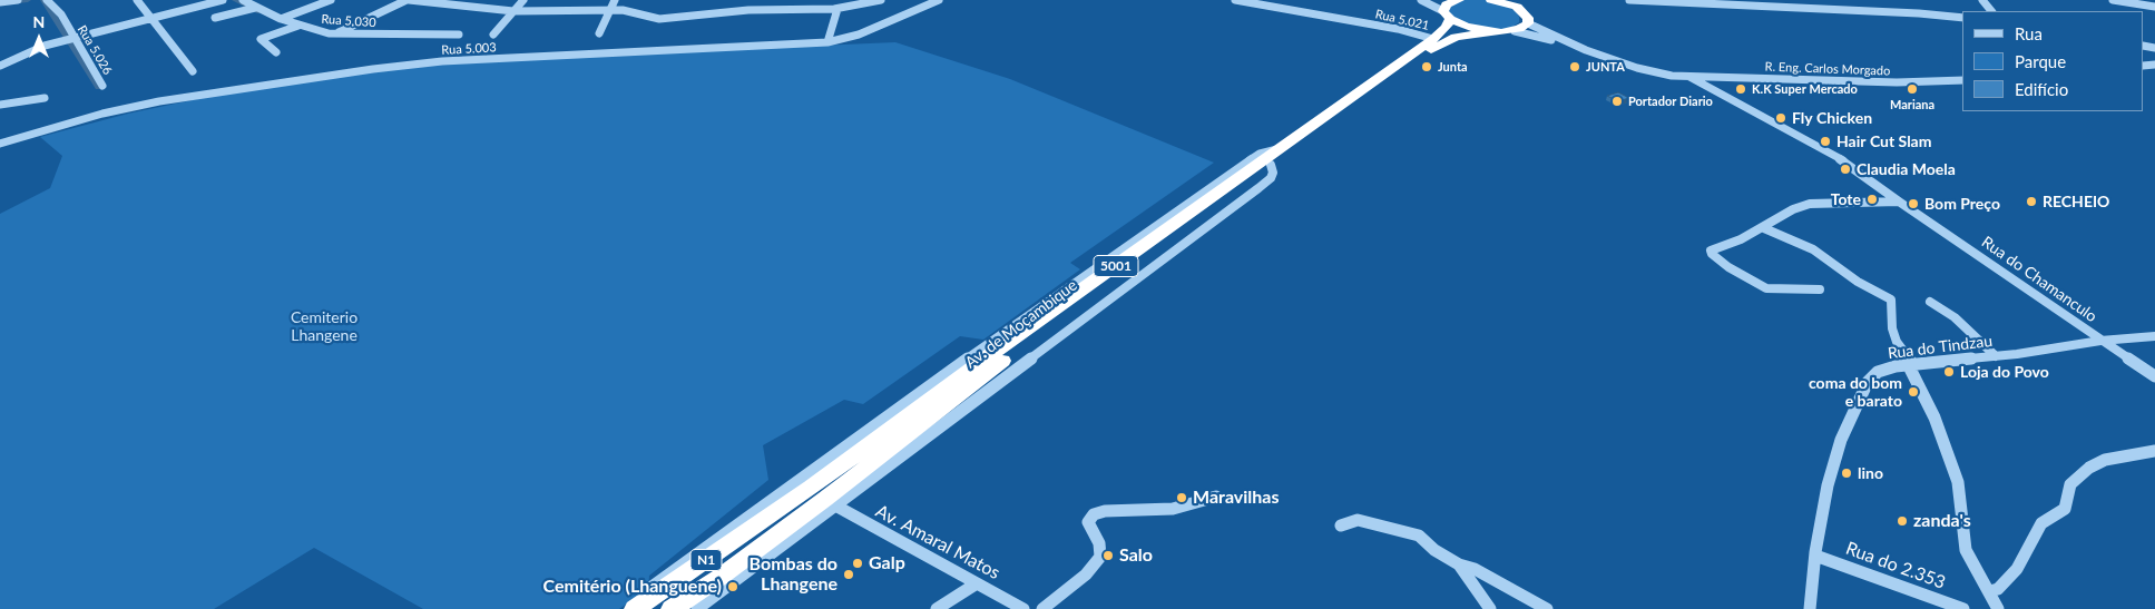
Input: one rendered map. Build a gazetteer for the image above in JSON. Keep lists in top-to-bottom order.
{
  "streets": {
    "highway": ["5001", "Av. de Moçambique", "N1"],
    "street": [
      "Rua 5.021",
      "Rua 5.030",
      "Rua 5.003",
      "Rua 5.026",
      "R. Eng. Carlos Morgado",
      "Rua do Chamanculo",
      "Rua do Tindzau",
      "Av. Amaral Matos",
      "Rua do 2.353"
    ]
  },
  "crossings": [
    ["Rua 5.021", "Av. de Moçambique"],
    ["R. Eng. Carlos Morgado", "Rua do Chamanculo"],
    ["Rua do Chamanculo", "Rua do Tindzau"],
    ["Av. de Moçambique", "N1"],
    ["Rua do Tindzau", "Rua do 2.353"]
  ],
  "parks": ["Cemiterio Lhangene"],
  "places": [
    "Junta",
    "JUNTA",
    "K.K Super Mercado",
    "Mariana",
    "Portador Diario",
    "Fly Chicken",
    "Hair Cut Slam",
    "Claudia Moela",
    "Tote",
    "RECHEIO",
    "Bom Preço",
    "Loja do Povo",
    "coma do bom e barato",
    "lino",
    "Maravilhas",
    "zanda's",
    "Salo",
    "Galp",
    "Bombas do Lhangene",
    "Cemitério (Lhanguene)"
  ],
  "legend": ["Rua", "Parque", "Edifício"],
  "north": "top"
}
